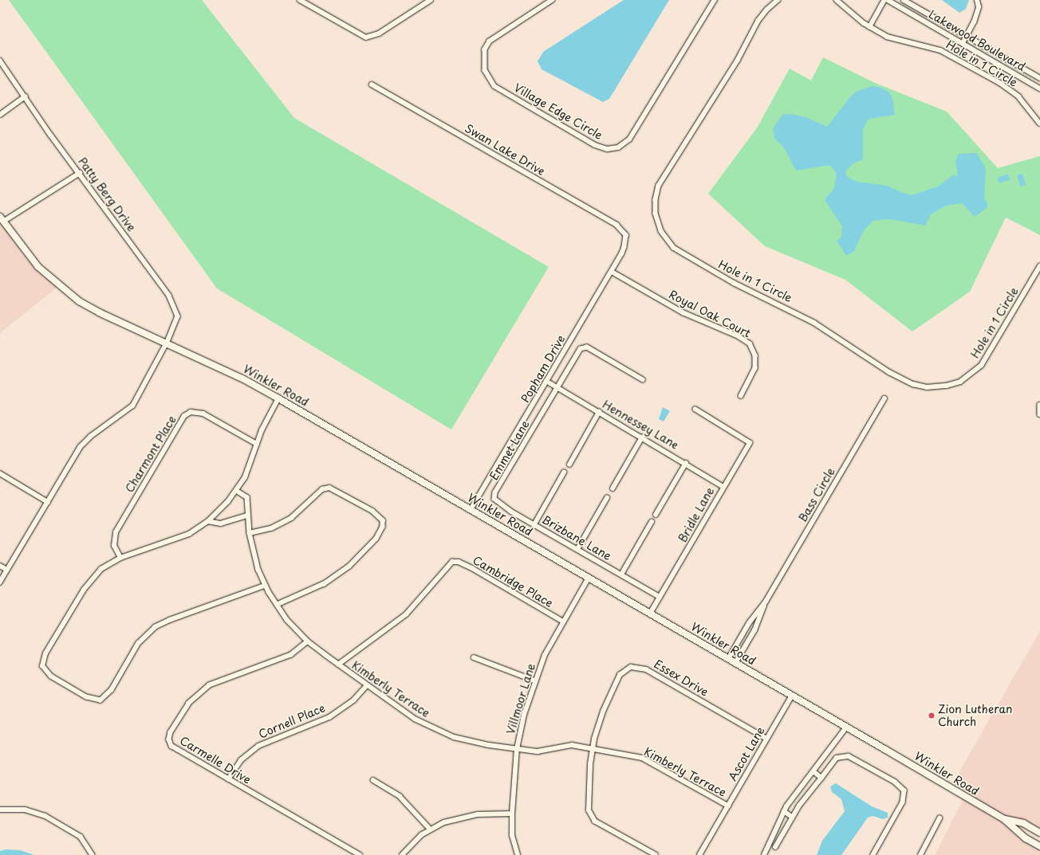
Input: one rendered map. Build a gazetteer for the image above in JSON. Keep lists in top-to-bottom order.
{
  "streets": {
    "street": [
      "Lakewood Boulevard",
      "Hole in 1 Circle",
      "Village Edge Circle",
      "Swan Lake Drive",
      "Patty Berg Drive",
      "Royal Oak Court",
      "Popham Drive",
      "Winkler Road",
      "Hennessey Lane",
      "Emmet Lane",
      "Charmont Place",
      "Bass Circle",
      "Bridle Lane",
      "Brizbane Lane",
      "Cambridge Place",
      "Essex Drive",
      "Kimberly Terrace",
      "Villmoor Lane",
      "Cornell Place",
      "Ascot Lane",
      "Carmelle Drive"
    ]
  },
  "crossings": [
    ["Swan Lake Drive", "Popham Drive"],
    ["Patty Berg Drive", "Winkler Road"],
    ["Royal Oak Court", "Popham Drive"],
    ["Popham Drive", "Winkler Road"],
    ["Popham Drive", "Hennessey Lane"],
    ["Winkler Road", "Bass Circle"],
    ["Winkler Road", "Bridle Lane"],
    ["Winkler Road", "Villmoor Lane"],
    ["Winkler Road", "Ascot Lane"],
    ["Hennessey Lane", "Emmet Lane"],
    ["Hennessey Lane", "Bridle Lane"],
    ["Emmet Lane", "Brizbane Lane"],
    ["Bridle Lane", "Brizbane Lane"],
    ["Cambridge Place", "Kimberly Terrace"],
    ["Cambridge Place", "Villmoor Lane"],
    ["Essex Drive", "Kimberly Terrace"],
    ["Essex Drive", "Ascot Lane"],
    ["Kimberly Terrace", "Villmoor Lane"],
    ["Kimberly Terrace", "Cornell Place"],
    ["Kimberly Terrace", "Ascot Lane"],
    ["Kimberly Terrace", "Carmelle Drive"],
    ["Cornell Place", "Carmelle Drive"]
  ],
  "places": ["Zion Lutheran Church"]
}
